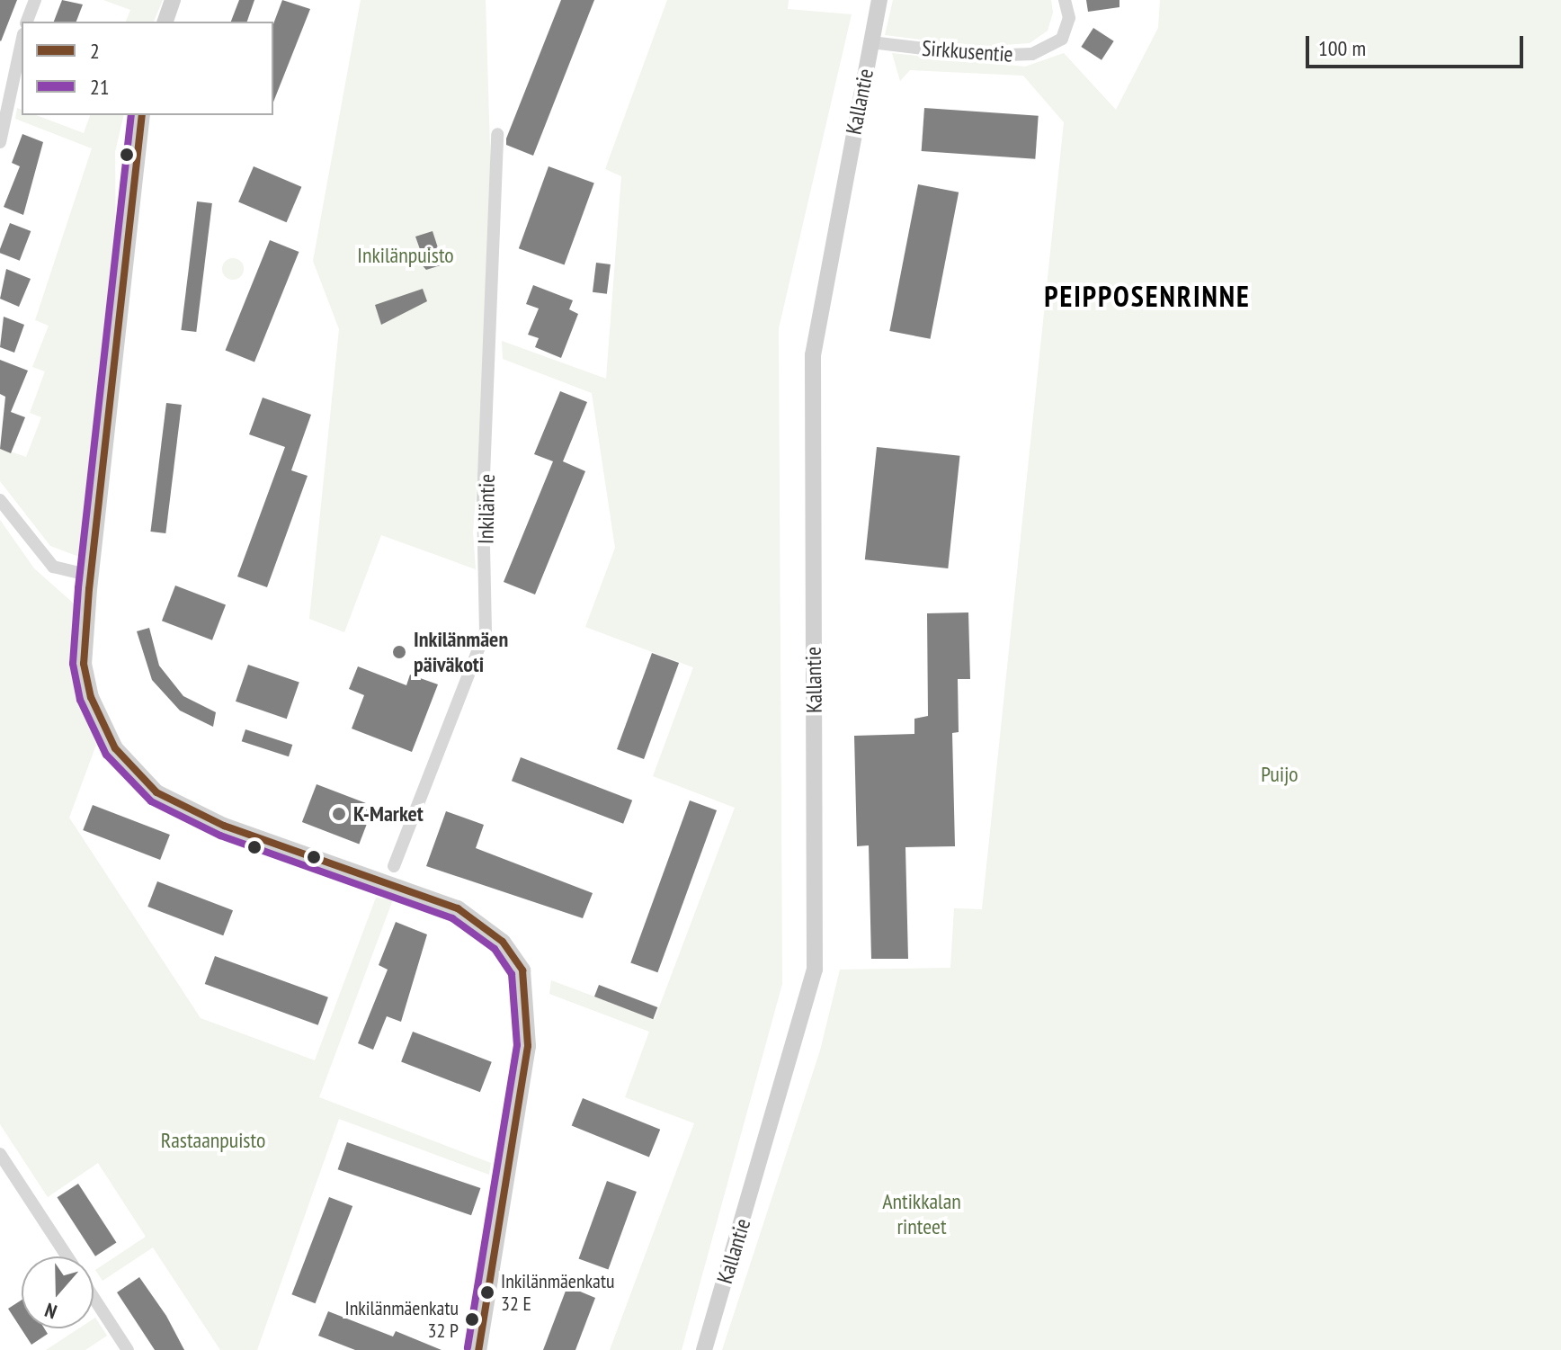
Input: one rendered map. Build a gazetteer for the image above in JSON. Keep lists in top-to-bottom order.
{
  "streets": {
    "street": ["Sirkkusentie", "Kallantie", "Inkiläntie"]
  },
  "crossings": [
    ["Sirkkusentie", "Kallantie"]
  ],
  "districts": ["PEIPPOSENRINNE"],
  "parks": [
    "Inkilänpuisto",
    "Puijo",
    "Rastaanpuisto",
    "Antikkalan rinteet"
  ],
  "places": [
    "Inkilänmäen päiväkoti",
    "K-Market",
    "Inkilänmäenkatu 32 E",
    "Inkilänmäenkatu 32 P"
  ],
  "lines": ["transit line 2", "transit line 21"],
  "legend": ["2", "21"],
  "scale_bar": "100 m",
  "north": "bottom"
}
